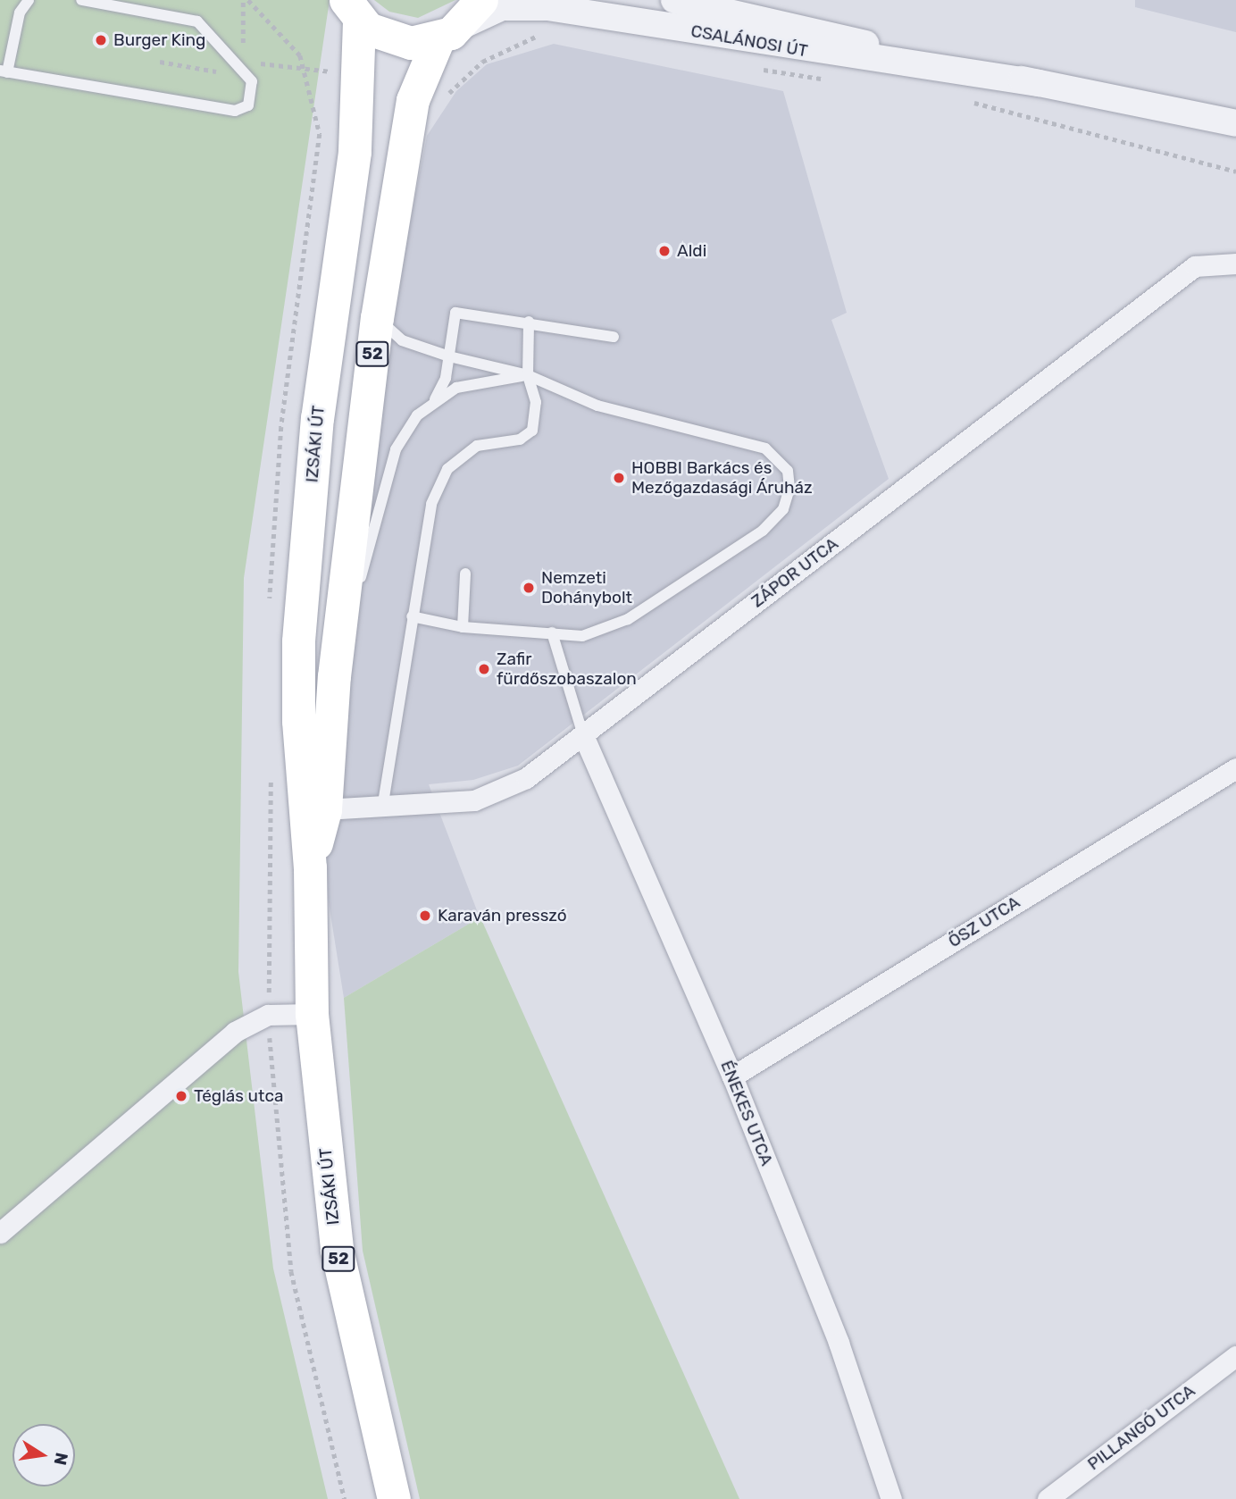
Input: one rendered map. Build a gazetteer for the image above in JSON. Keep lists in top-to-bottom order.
{
  "streets": {
    "main road": ["52", "IZSÁKI ÚT"],
    "street": [
      "CSALÁNOSI ÚT",
      "ZÁPOR UTCA",
      "ŐSZ UTCA",
      "ÉNEKES UTCA",
      "PILLANGÓ UTCA"
    ]
  },
  "crossings": [
    ["CSALÁNOSI ÚT", "52"],
    ["CSALÁNOSI ÚT", "IZSÁKI ÚT"],
    ["52", "IZSÁKI ÚT"],
    ["IZSÁKI ÚT", "ZÁPOR UTCA"],
    ["ZÁPOR UTCA", "ÉNEKES UTCA"],
    ["ŐSZ UTCA", "ÉNEKES UTCA"]
  ],
  "places": [
    "Burger King",
    "Aldi",
    "HOBBI Barkács és Mezőgazdasági Áruház",
    "Nemzeti Dohánybolt",
    "Zafir fürdőszobaszalon",
    "Karaván presszó",
    "Téglás utca"
  ],
  "north": "right"
}
